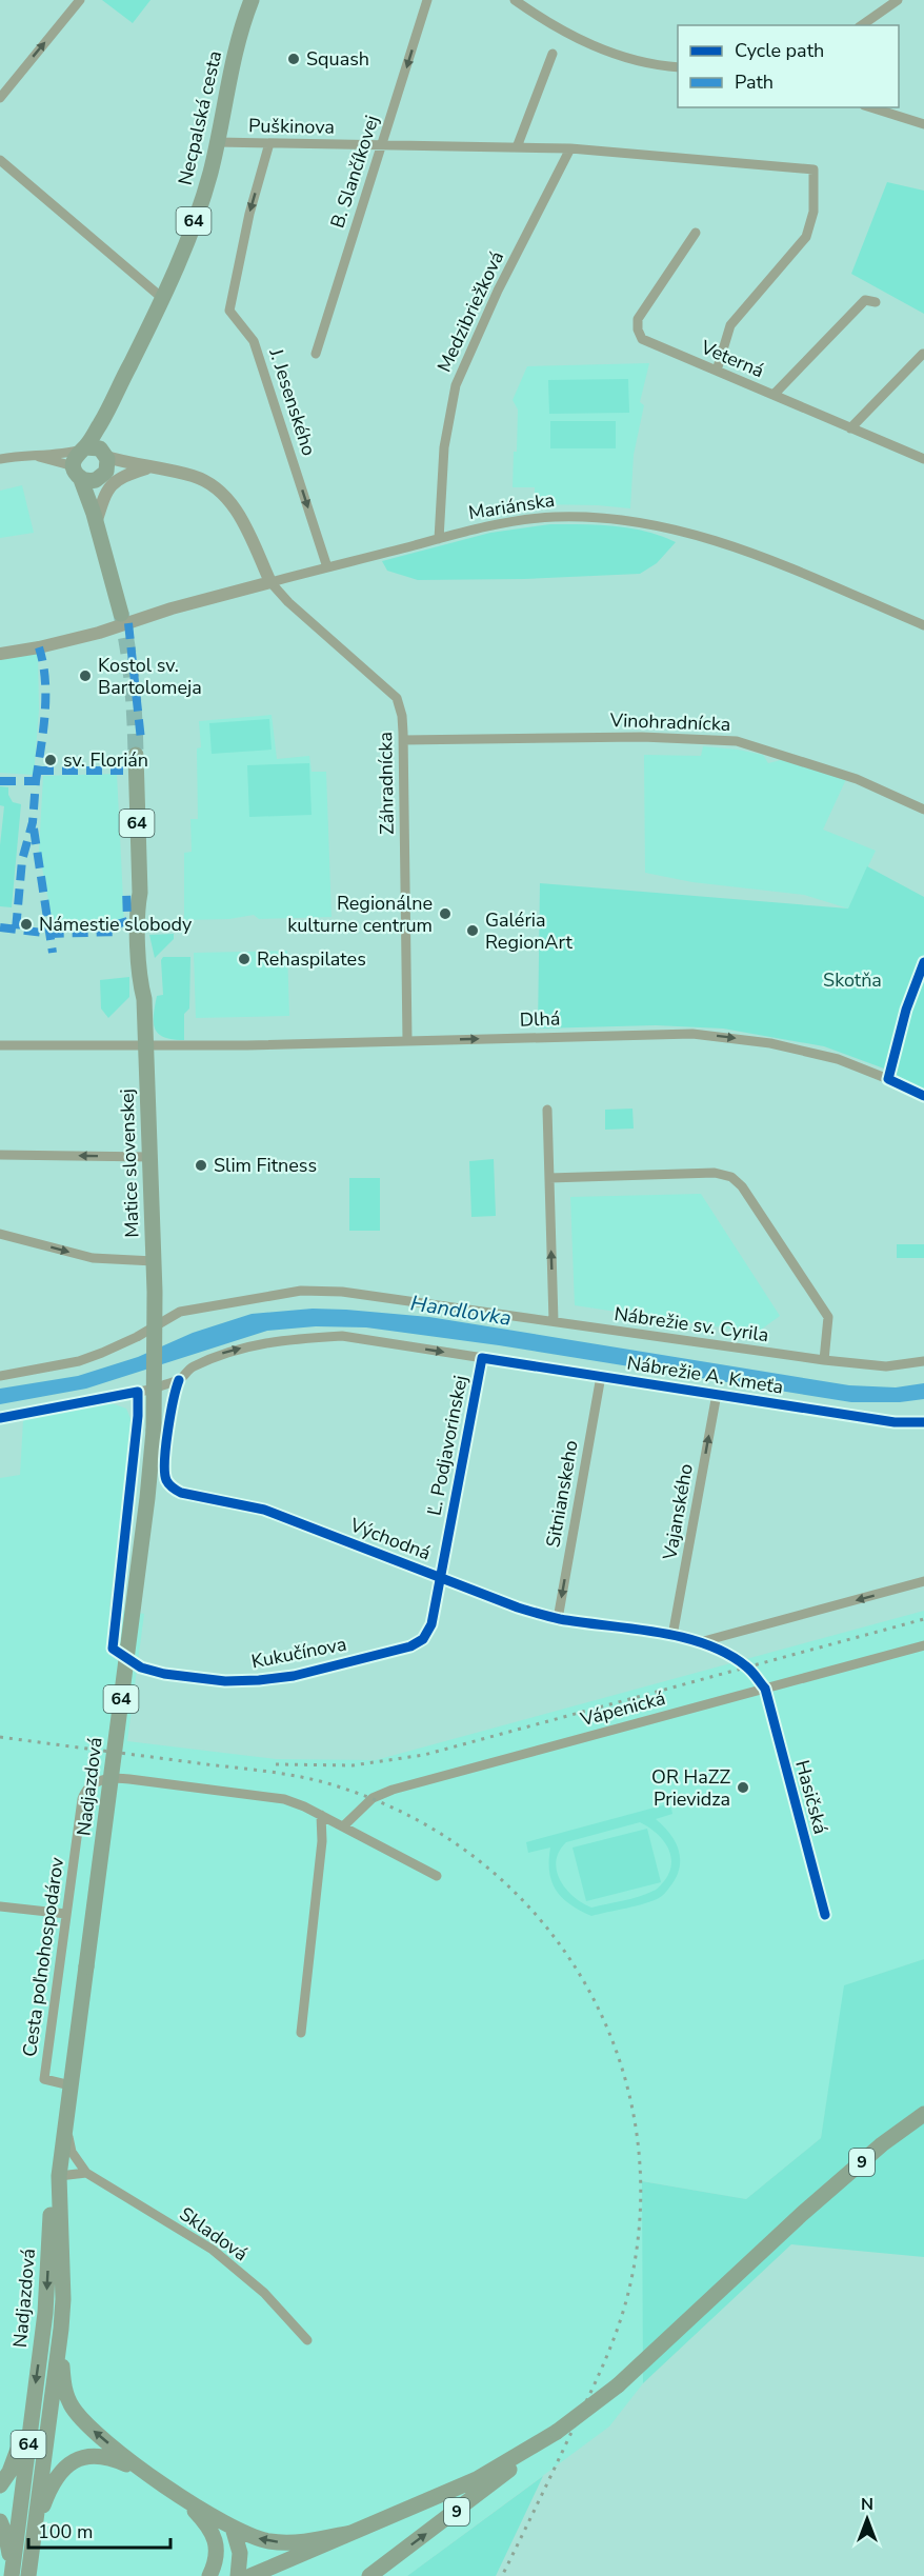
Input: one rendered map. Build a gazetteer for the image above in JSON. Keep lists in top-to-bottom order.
{
  "streets": {
    "main road": [
      "Necpalská cesta",
      "64",
      "Matice slovenskej",
      "Nadjazdová",
      "9"
    ],
    "street": [
      "Puškinova",
      "B. Slančíkovej",
      "Medzibriežková",
      "Veterná",
      "J. Jesenského",
      "Mariánska",
      "Vinohradnícka",
      "Záhradnícka",
      "Dlhá",
      "Nábrežie sv. Cyrila",
      "Nábrežie A. Kmeťa",
      "Ľ. Podjavorinskej",
      "Sitnianskeho",
      "Vajanského",
      "Východná",
      "Kukučínova",
      "Vápenická",
      "Hasičská",
      "Cesta poľnohospodárov",
      "Skladová"
    ]
  },
  "crossings": [
    ["Necpalská cesta", "Puškinova"],
    ["Necpalská cesta", "64"],
    ["Puškinova", "B. Slančíkovej"],
    ["Puškinova", "Medzibriežková"],
    ["Puškinova", "Veterná"],
    ["Puškinova", "J. Jesenského"],
    ["Medzibriežková", "Mariánska"],
    ["J. Jesenského", "Mariánska"],
    ["Mariánska", "Záhradnícka"],
    ["Vinohradnícka", "Záhradnícka"],
    ["Záhradnícka", "Dlhá"],
    ["Dlhá", "Matice slovenskej"],
    ["Matice slovenskej", "Nábrežie sv. Cyrila"],
    ["Matice slovenskej", "Nadjazdová"],
    ["Nábrežie sv. Cyrila", "Nadjazdová"],
    ["Nábrežie A. Kmeťa", "Ľ. Podjavorinskej"],
    ["Nábrežie A. Kmeťa", "Sitnianskeho"],
    ["Nábrežie A. Kmeťa", "Vajanského"],
    ["Nábrežie A. Kmeťa", "Východná"],
    ["Nábrežie A. Kmeťa", "Kukučínova"],
    ["Nábrežie A. Kmeťa", "Nadjazdová"],
    ["Ľ. Podjavorinskej", "Východná"],
    ["Ľ. Podjavorinskej", "Kukučínova"],
    ["Sitnianskeho", "Východná"],
    ["Vajanského", "Východná"],
    ["Východná", "Kukučínova"],
    ["Východná", "Vápenická"],
    ["Východná", "Nadjazdová"],
    ["Východná", "Hasičská"],
    ["Vápenická", "Hasičská"],
    ["Vápenická", "Cesta poľnohospodárov"],
    ["Nadjazdová", "Cesta poľnohospodárov"],
    ["Nadjazdová", "Skladová"]
  ],
  "one_way": [
    "B. Slančíkovej",
    "J. Jesenského",
    "Dlhá",
    "Sitnianskeho",
    "Vajanského"
  ],
  "water": ["Handlovka"],
  "parks": ["Skotňa"],
  "places": [
    "Squash",
    "Kostol sv. Bartolomeja",
    "sv. Florián",
    "Regionálne kulturne centrum",
    "Námestie slobody",
    "Galéria RegionArt",
    "Rehaspilates",
    "Slim Fitness",
    "OR HaZZ Prievidza"
  ],
  "legend": ["Cycle path", "Path"],
  "scale_bar": "100 m",
  "north": "top"
}
